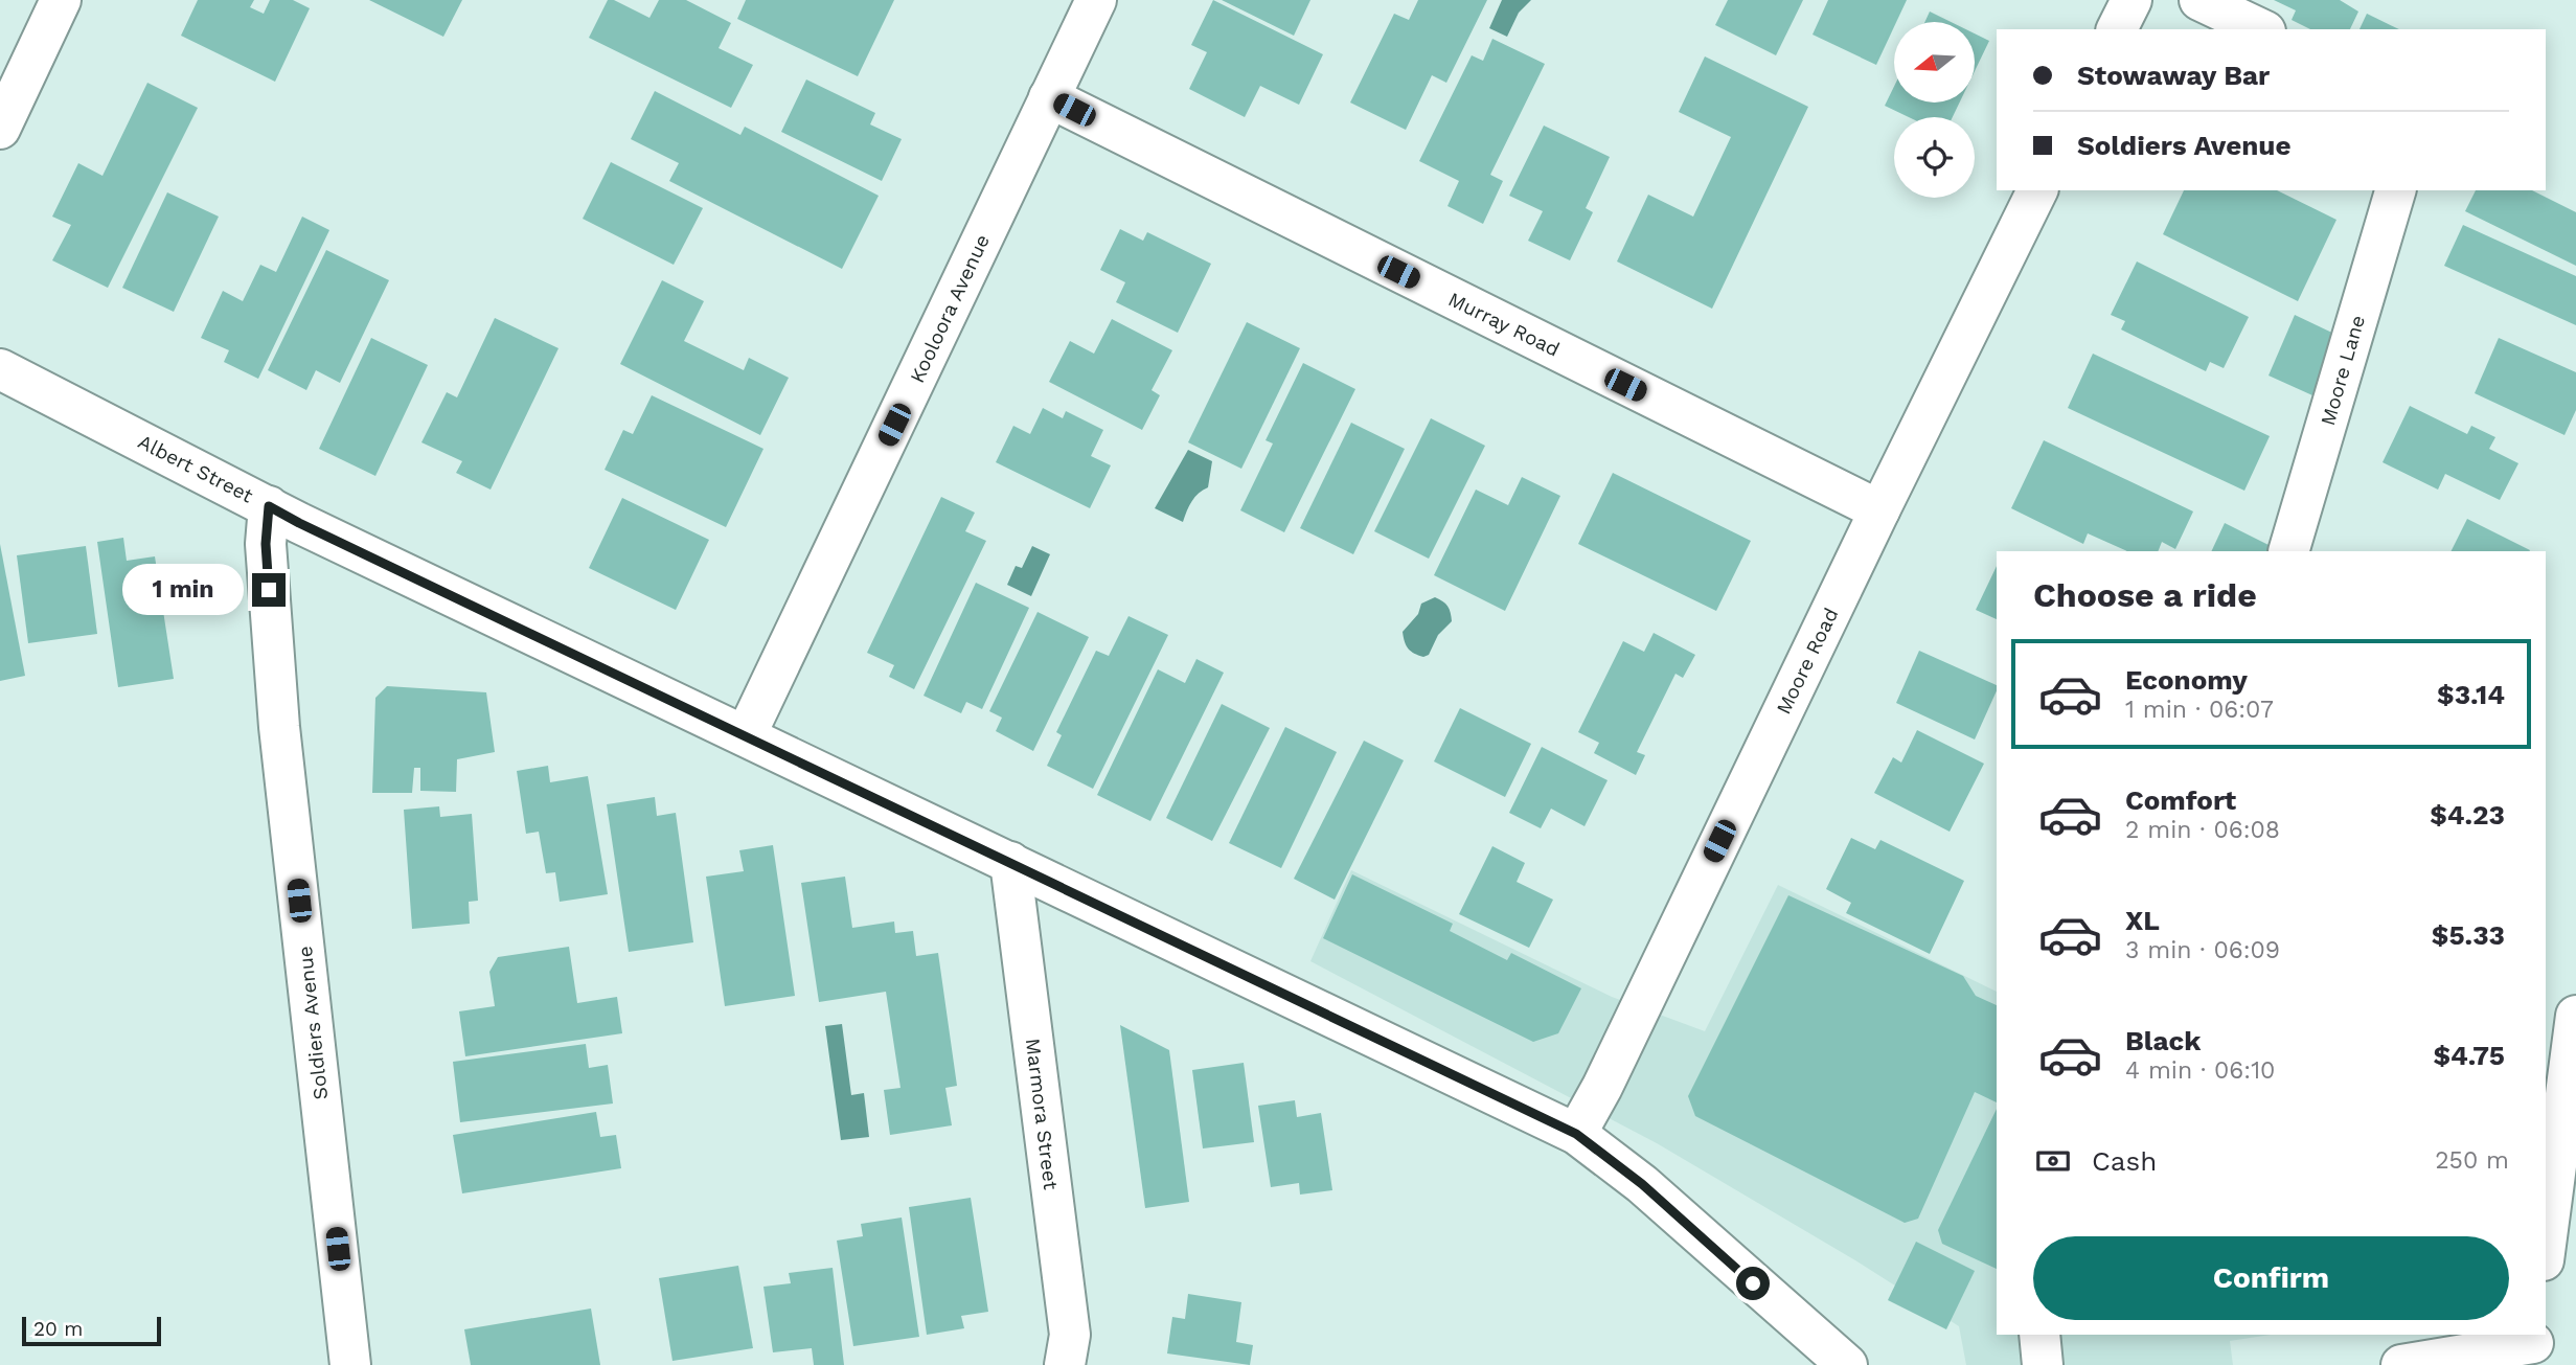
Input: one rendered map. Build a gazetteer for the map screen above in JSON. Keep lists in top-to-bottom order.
{
  "streets": {
    "street": [
      "Kooloora Avenue",
      "Murray Road",
      "Moore Lane",
      "Albert Street",
      "Moore Road",
      "Soldiers Avenue",
      "Marmora Street"
    ]
  },
  "crossings": [
    ["Kooloora Avenue", "Murray Road"],
    ["Kooloora Avenue", "Albert Street"],
    ["Murray Road", "Moore Road"],
    ["Albert Street", "Moore Road"],
    ["Albert Street", "Soldiers Avenue"],
    ["Albert Street", "Marmora Street"]
  ],
  "scale_bar": "20 m",
  "north": "left",
  "page": {
    "banner": ["Stowaway Bar", "Soldiers Avenue"],
    "heading": "Choose a ride",
    "bubble": "1 min",
    "list": [
      {
        "name": "Economy",
        "note": "1 min · 06:07",
        "value": "$3.14"
      },
      {
        "name": "Comfort",
        "note": "2 min · 06:08",
        "value": "$4.23"
      },
      {
        "name": "XL",
        "note": "3 min · 06:09",
        "value": "$5.33"
      },
      {
        "name": "Black",
        "note": "4 min · 06:10",
        "value": "$4.75"
      }
    ],
    "pay": ["Cash", "250 m"],
    "buttons": "Confirm",
    "scale": "20 m"
  }
}
